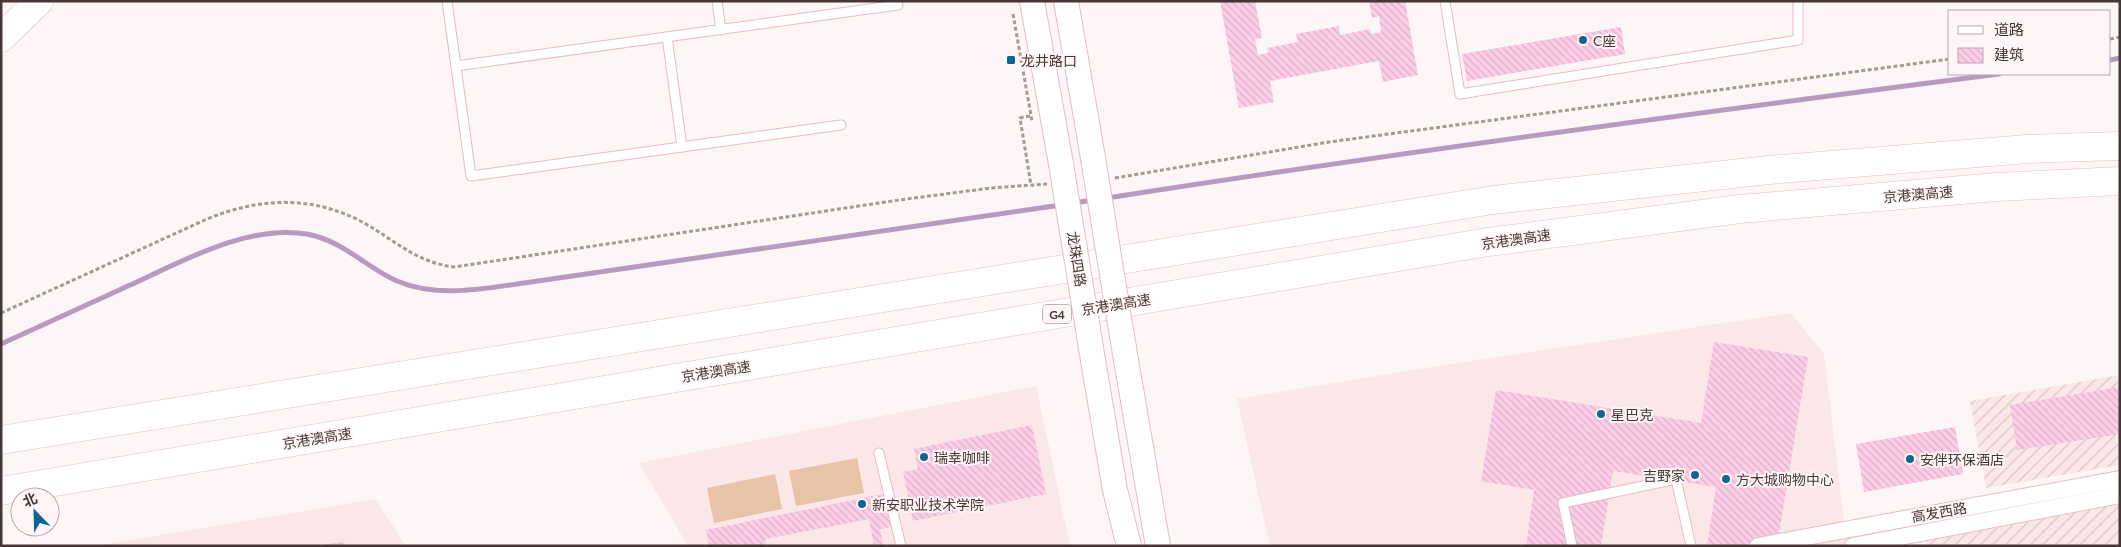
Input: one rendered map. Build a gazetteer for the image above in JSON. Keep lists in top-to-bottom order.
{
  "streets": {
    "highway": ["京港澳高速", "G4"],
    "main road": ["龙珠四路"],
    "street": ["高发西路"]
  },
  "places": {
    "other": [
      "C座",
      "星巴克",
      "瑞幸咖啡",
      "安伴环保酒店",
      "吉野家",
      "方大城购物中心",
      "新安职业技术学院"
    ],
    "transit": ["龙井路口"]
  },
  "legend": ["道路", "建筑"],
  "north": "top left"
}
